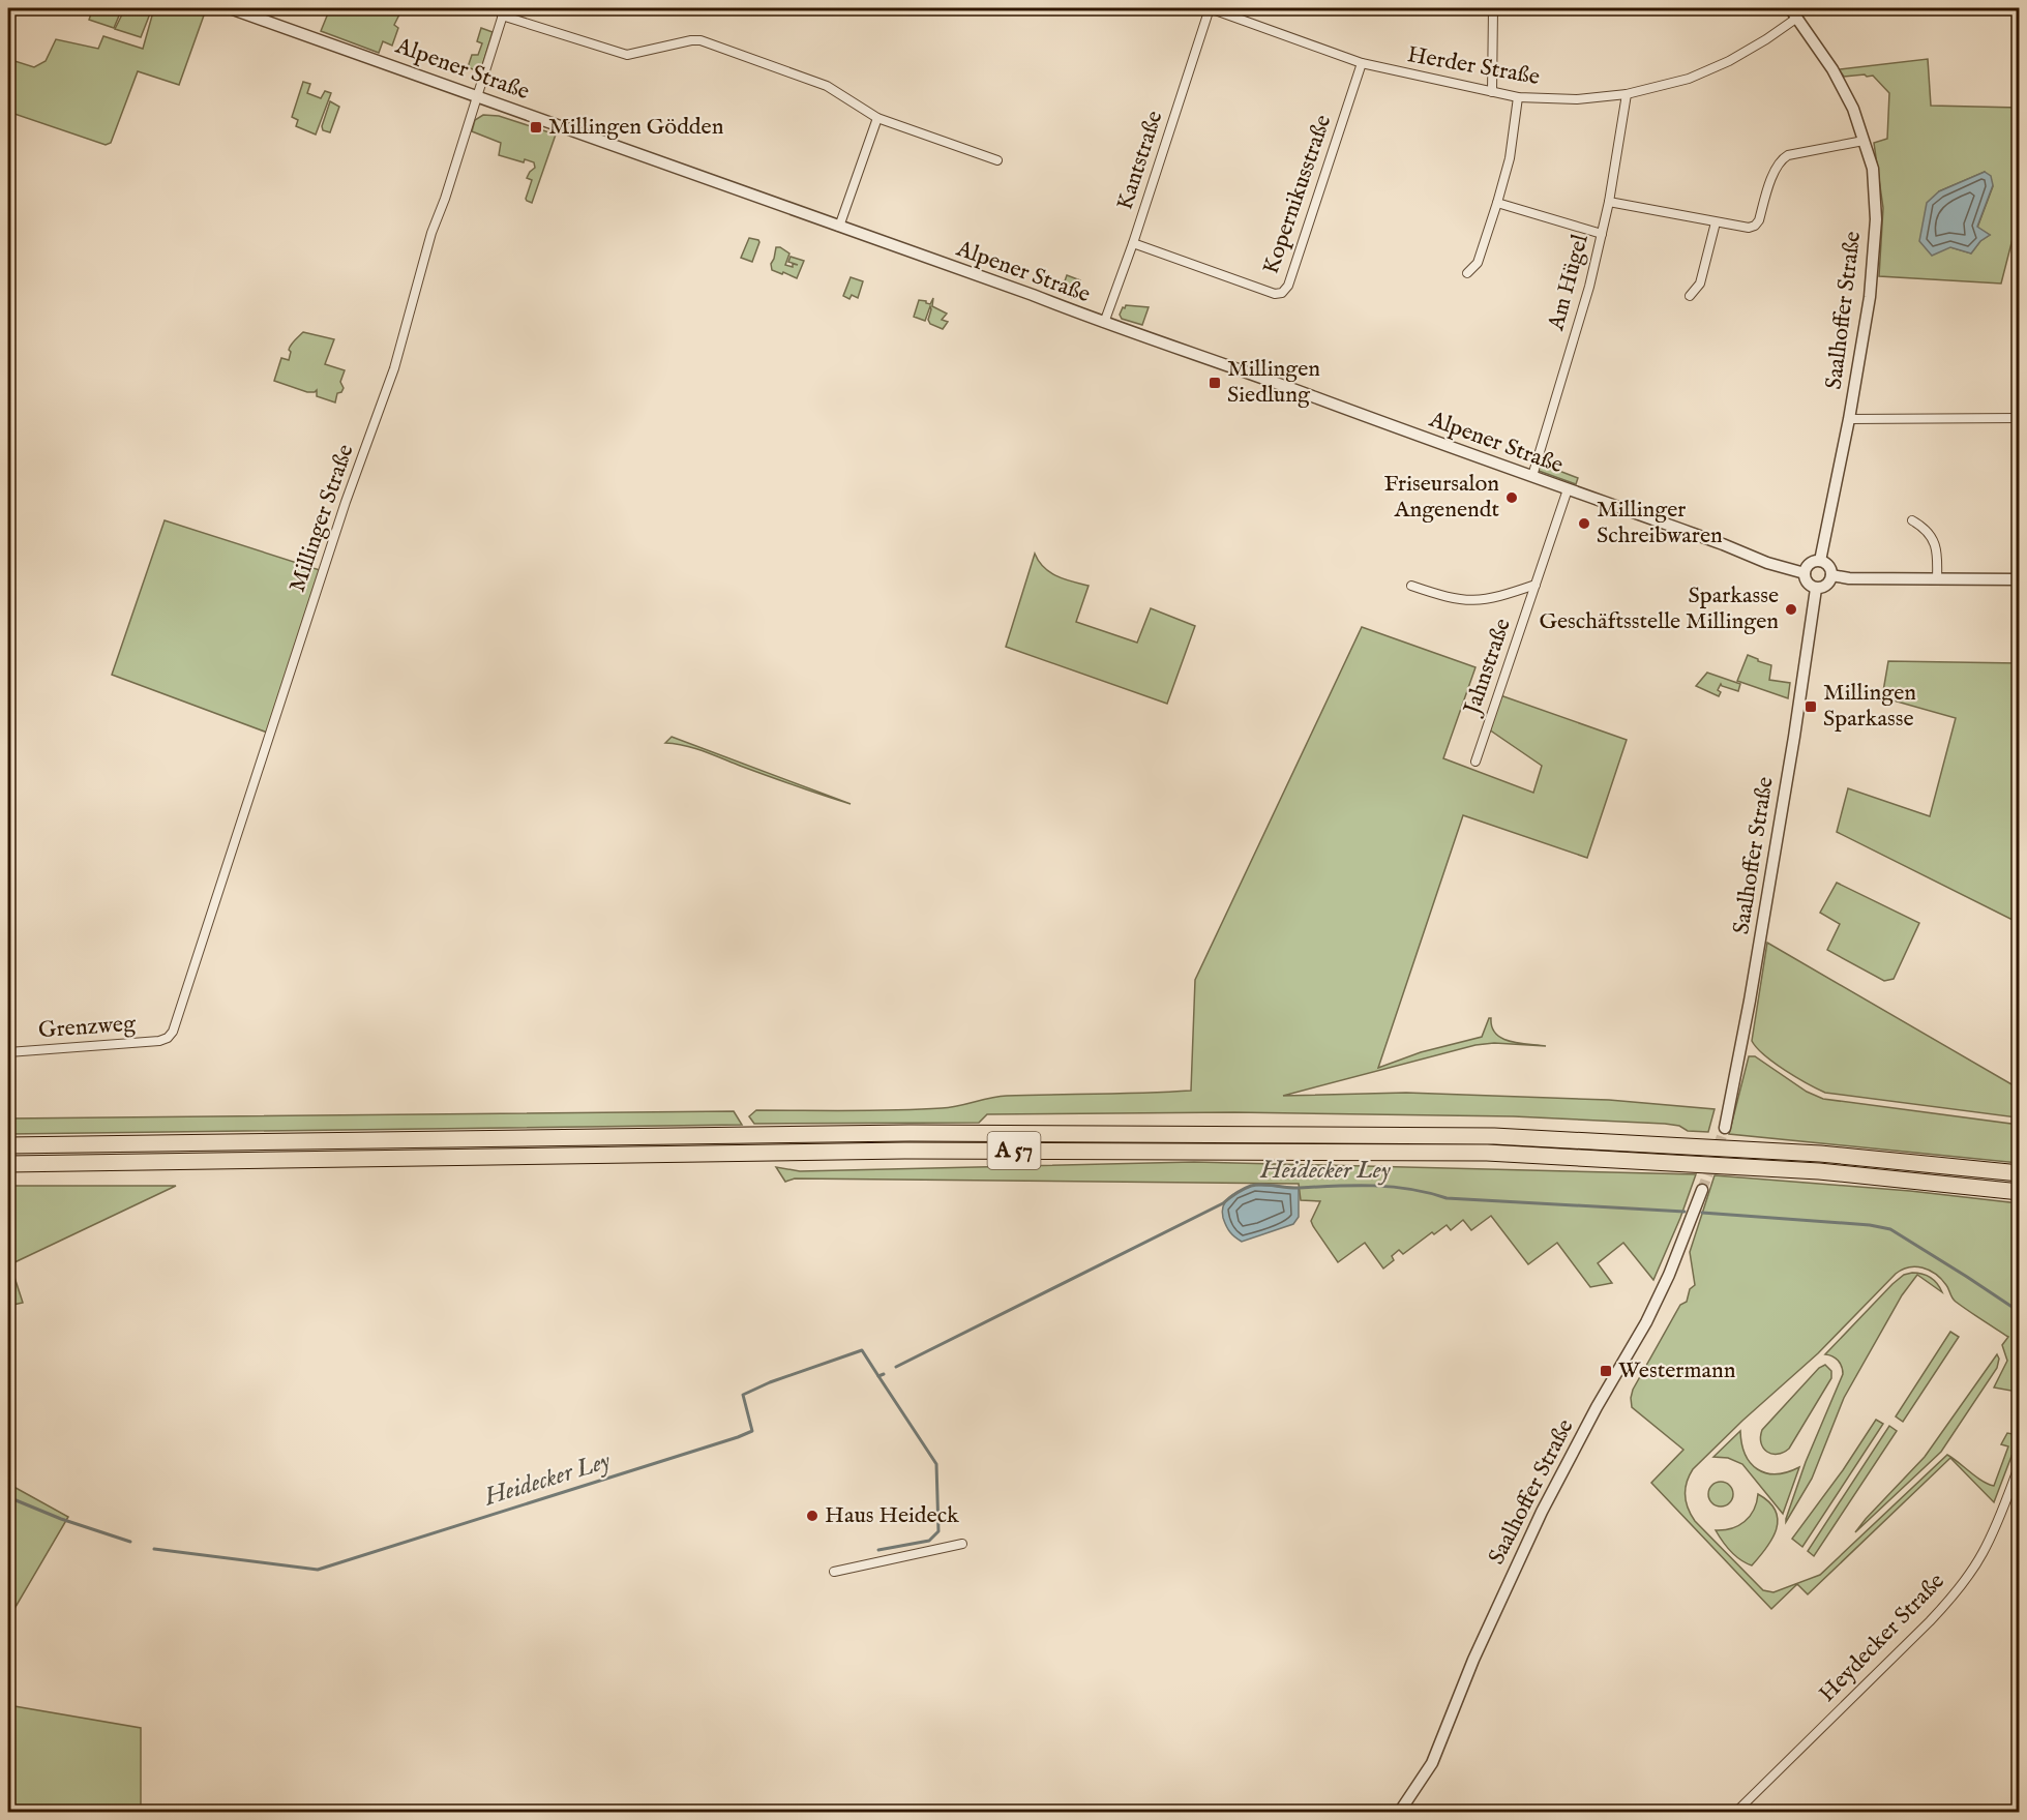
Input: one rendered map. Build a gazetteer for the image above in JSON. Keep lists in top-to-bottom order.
{
  "streets": {
    "highway": ["A 57"],
    "street": [
      "Herder Straße",
      "Alpener Straße",
      "Kantstraße",
      "Kopernikusstraße",
      "Am Hügel",
      "Saalhoffer Straße",
      "Millinger Straße",
      "Jahnstraße",
      "Grenzweg",
      "Heydecker Straße"
    ]
  },
  "crossings": [
    ["Herder Straße", "Kantstraße"],
    ["Herder Straße", "Kopernikusstraße"],
    ["Herder Straße", "Am Hügel"],
    ["Herder Straße", "Saalhoffer Straße"],
    ["Alpener Straße", "Kantstraße"],
    ["Alpener Straße", "Am Hügel"],
    ["Alpener Straße", "Saalhoffer Straße"],
    ["Alpener Straße", "Millinger Straße"],
    ["Alpener Straße", "Jahnstraße"],
    ["Kantstraße", "Kopernikusstraße"],
    ["Millinger Straße", "Grenzweg"]
  ],
  "water": ["Heidecker Ley"],
  "places": {
    "transit": [
      "Millingen Gödden",
      "Millingen Siedlung",
      "Millingen Sparkasse",
      "Westermann"
    ],
    "other": [
      "Friseursalon Angenendt",
      "Millinger Schreibwaren",
      "Sparkasse Geschäftsstelle Millingen",
      "Haus Heideck"
    ]
  }
}
